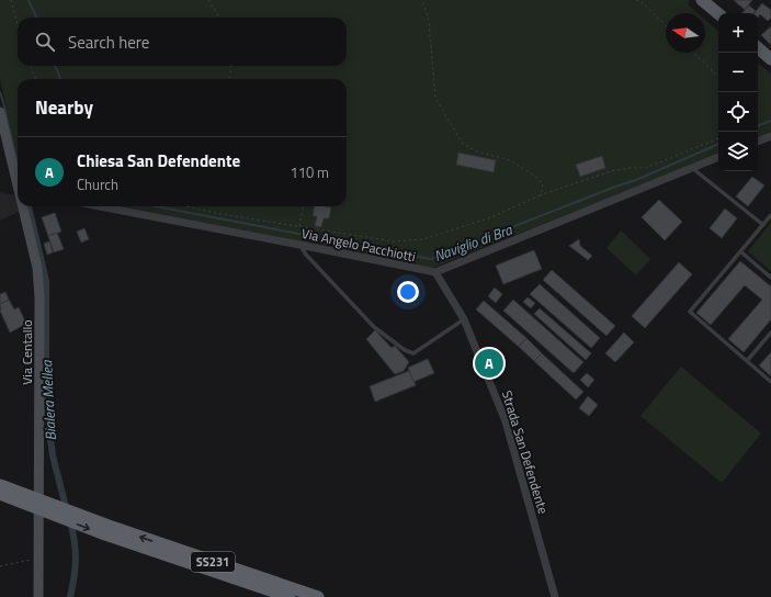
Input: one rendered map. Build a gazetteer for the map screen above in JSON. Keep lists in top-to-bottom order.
{
  "streets": {
    "highway": ["SS231"],
    "main road": ["Via Centallo"],
    "street": ["Via Angelo Pacchiotti", "Strada San Defendente"]
  },
  "crossings": [
    ["Via Angelo Pacchiotti", "Strada San Defendente"]
  ],
  "water": ["Naviglio di Bra", "Bialera Mellea"],
  "north": "left",
  "page": {
    "map_buttons": ["+", "−"],
    "search": "Search here",
    "heading": "Nearby",
    "list": [
      {
        "mark": "A",
        "name": "Chiesa San Defendente",
        "note": "Church",
        "value": "110 m"
      }
    ],
    "pins": "A"
  }
}
